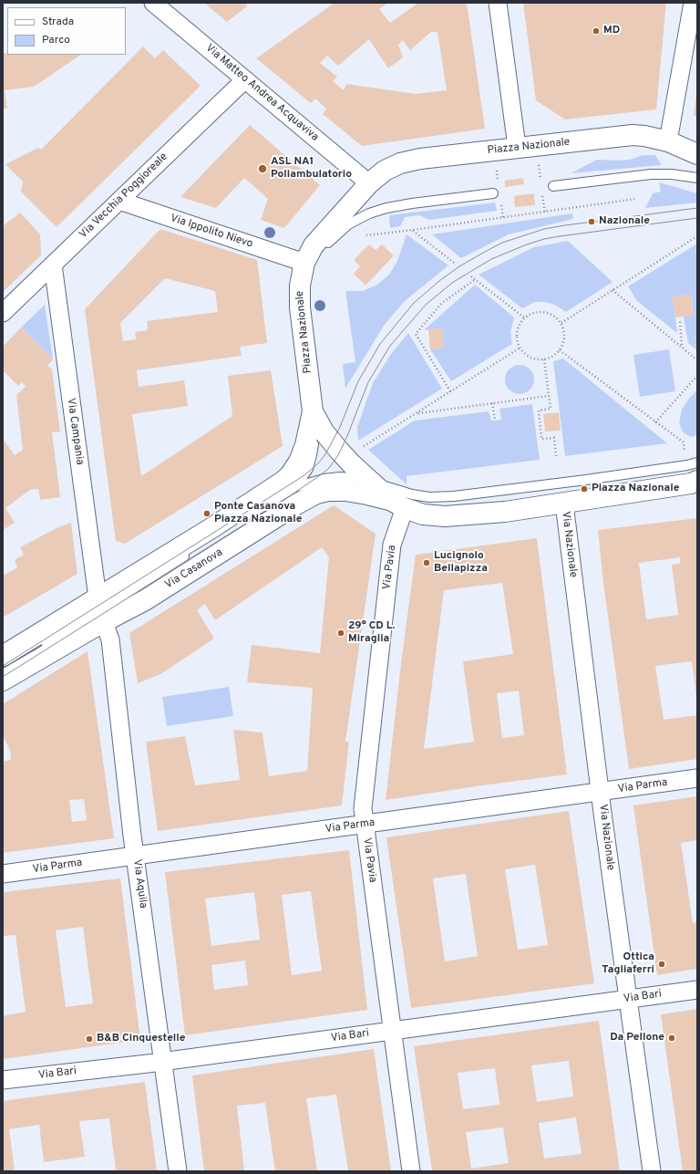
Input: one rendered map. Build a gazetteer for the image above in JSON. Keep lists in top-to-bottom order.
{
  "streets": {
    "main road": ["Piazza Nazionale", "Via Casanova"],
    "street": [
      "Via Matteo Andrea Acquaviva",
      "Via Vecchia Poggioreale",
      "Via Ippolito Nievo",
      "Via Campania",
      "Via Nazionale",
      "Via Pavia",
      "Via Parma",
      "Via Aquila",
      "Via Bari"
    ]
  },
  "crossings": [
    ["Via Matteo Andrea Acquaviva", "Piazza Nazionale"],
    ["Via Matteo Andrea Acquaviva", "Via Vecchia Poggioreale"],
    ["Piazza Nazionale", "Via Ippolito Nievo"],
    ["Piazza Nazionale", "Via Nazionale"],
    ["Piazza Nazionale", "Via Pavia"],
    ["Piazza Nazionale", "Via Casanova"],
    ["Via Vecchia Poggioreale", "Via Ippolito Nievo"],
    ["Via Vecchia Poggioreale", "Via Campania"],
    ["Via Campania", "Via Casanova"],
    ["Via Campania", "Via Aquila"],
    ["Via Nazionale", "Via Parma"],
    ["Via Nazionale", "Via Bari"],
    ["Via Pavia", "Via Casanova"],
    ["Via Pavia", "Via Parma"],
    ["Via Pavia", "Via Bari"],
    ["Via Casanova", "Via Aquila"],
    ["Via Parma", "Via Aquila"],
    ["Via Aquila", "Via Bari"]
  ],
  "places": [
    "MD",
    "ASL NA1 Poliambulatorio",
    "Nazionale",
    "Piazza Nazionale",
    "Ponte Casanova Piazza Nazionale",
    "Lucignolo Bellapizza",
    "29° CD L. Miraglia",
    "Ottica Tagliaferri",
    "Da Pellone",
    "B&B Cinquestelle"
  ],
  "legend": ["Strada", "Parco"]
}
